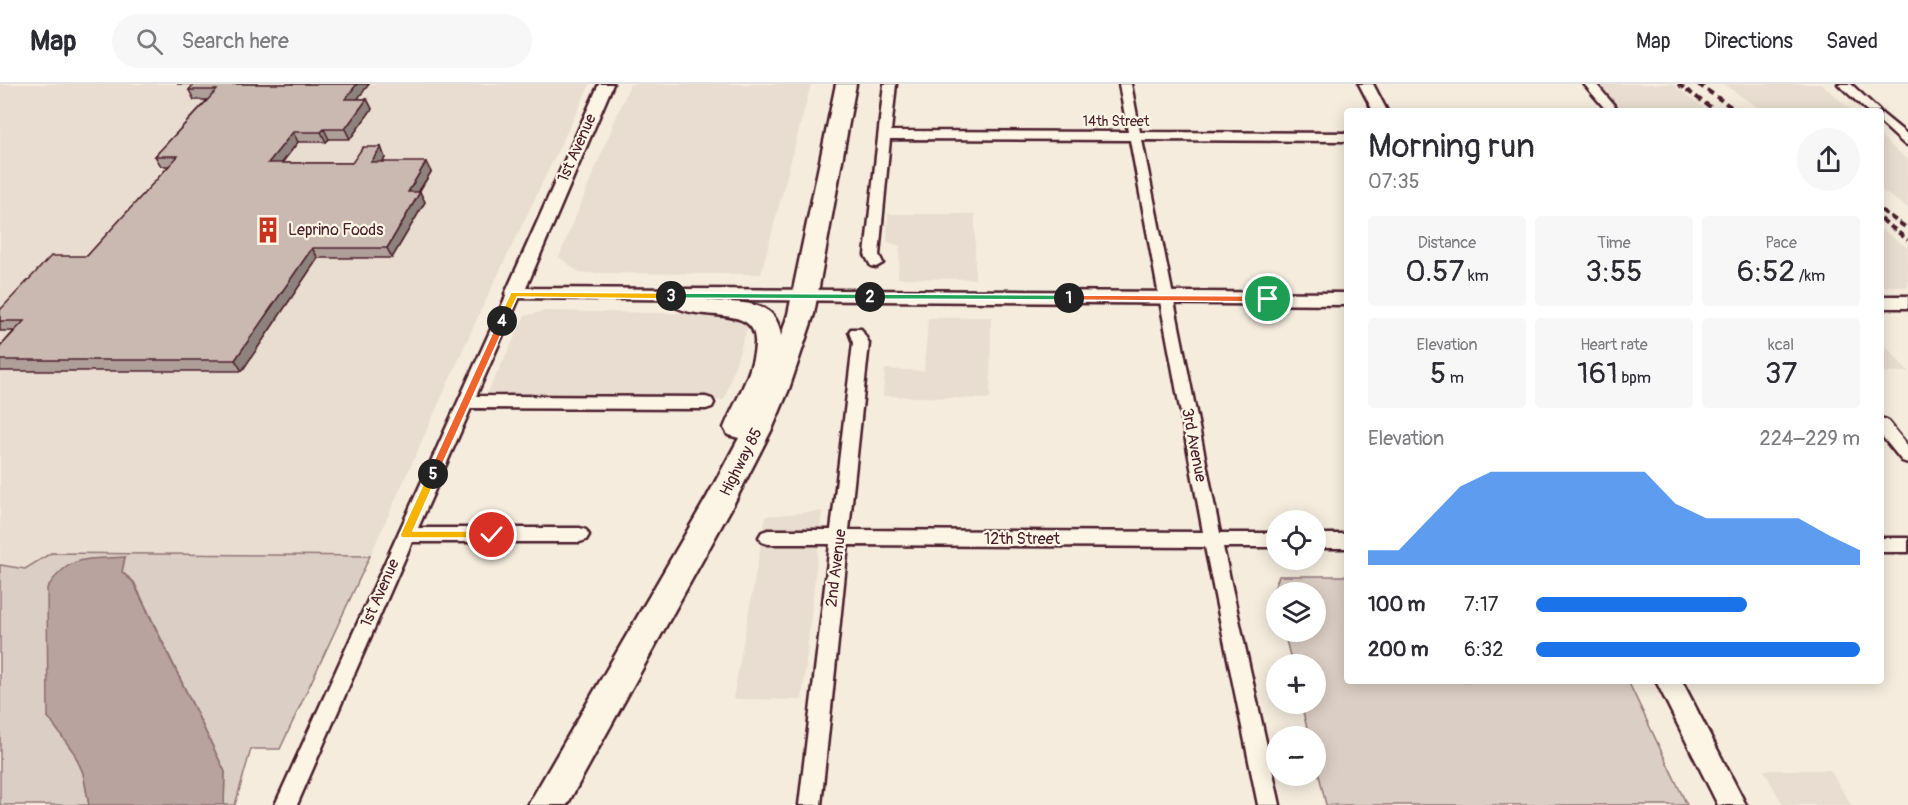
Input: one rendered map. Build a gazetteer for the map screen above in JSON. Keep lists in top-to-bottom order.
{
  "streets": {
    "highway": ["Highway 85"],
    "street": [
      "14th Street",
      "1st Avenue",
      "3rd Avenue",
      "12th Street",
      "2nd Avenue"
    ]
  },
  "crossings": [
    ["14th Street", "3rd Avenue"],
    ["3rd Avenue", "12th Street"],
    ["12th Street", "2nd Avenue"]
  ],
  "places": {
    "building": ["Leprino Foods"]
  },
  "page": {
    "header": "Map",
    "search": "Search here",
    "nav": ["Map", "Directions", "Saved"],
    "heading": ["Morning run", "07:35"],
    "stats": [
      ["Distance", "0.57 km"],
      ["Time", "3:55"],
      ["Pace", "6:52 /km"],
      ["Elevation", "5 m"],
      ["Heart rate", "161 bpm"],
      ["kcal", "37"]
    ],
    "pins": [
      "3",
      "2",
      "1",
      "4",
      "5"
    ],
    "chart": ["Elevation", "224–229 m"],
    "map_buttons": ["+", "−"],
    "list": [
      {
        "name": "100 m",
        "note": "7:17"
      },
      {
        "name": "200 m",
        "note": "6:32"
      }
    ]
  }
}
